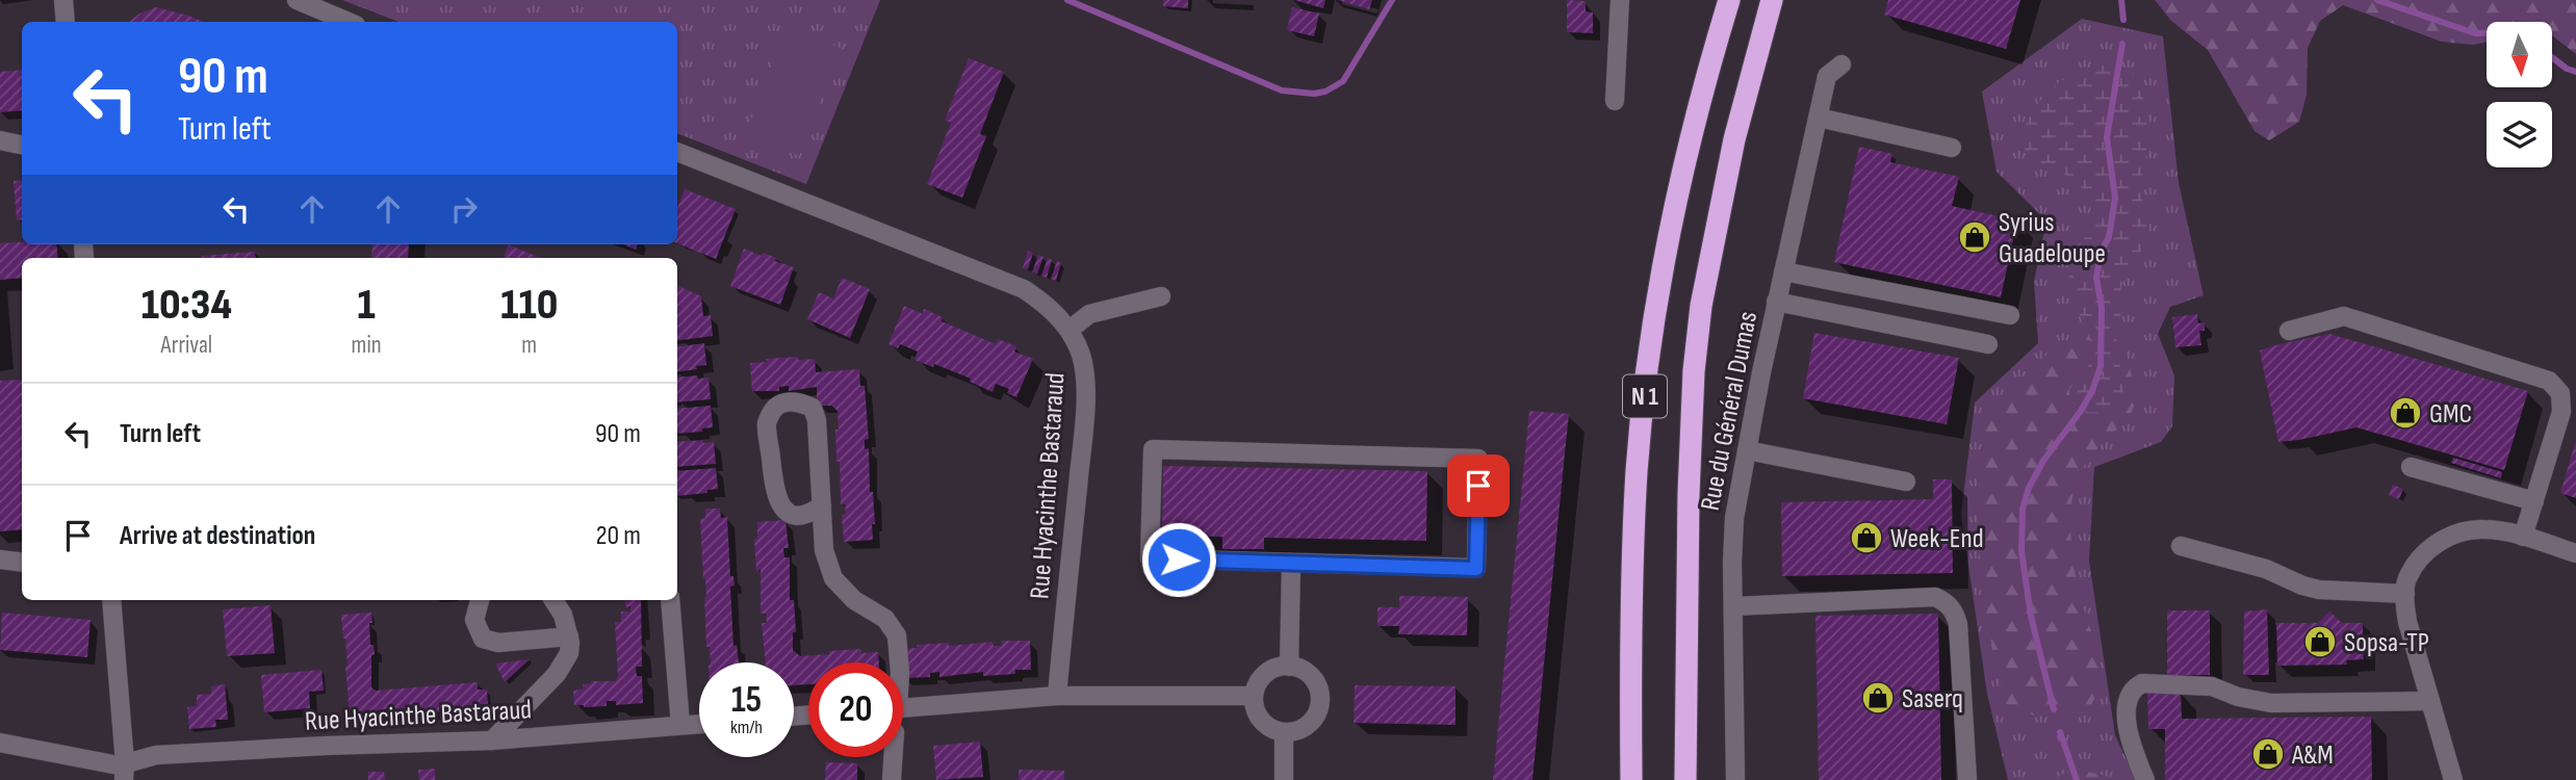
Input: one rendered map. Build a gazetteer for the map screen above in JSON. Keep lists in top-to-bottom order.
{
  "streets": {
    "highway": ["N 1"],
    "street": ["Rue du Général Dumas", "Rue Hyacinthe Bastaraud"]
  },
  "places": {
    "shop": [
      "Syrius Guadeloupe",
      "GMC",
      "Week-End",
      "Sopsa-TP",
      "Saserq",
      "A&M"
    ]
  },
  "north": "bottom",
  "page": {
    "turn": ["90 m", "Turn left"],
    "eta": [
      "10:34",
      "Arrival",
      "1",
      "min",
      "110",
      "m"
    ],
    "list": [
      {
        "name": "Turn left",
        "value": "90 m"
      },
      {
        "name": "Arrive at destination",
        "value": "20 m"
      }
    ],
    "speed": "15 km/h",
    "limit": "20"
  }
}
